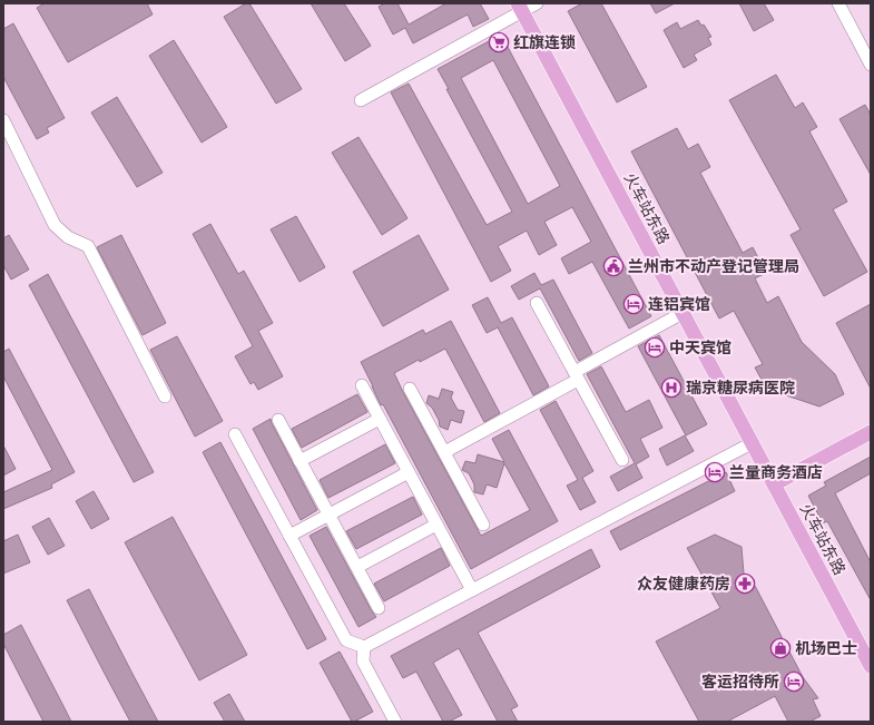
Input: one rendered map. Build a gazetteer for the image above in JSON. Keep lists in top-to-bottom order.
{
  "streets": {
    "main road": ["火车站东路"]
  },
  "places": {
    "supermarket": ["红旗连锁"],
    "public building": ["兰州市不动产登记管理局"],
    "hotel": [
      "连铝宾馆",
      "中天宾馆",
      "兰量商务酒店",
      "客运招待所"
    ],
    "hospital": ["瑞京糖尿病医院"],
    "pharmacy": ["众友健康药房"],
    "shop": ["机场巴士"]
  }
}
